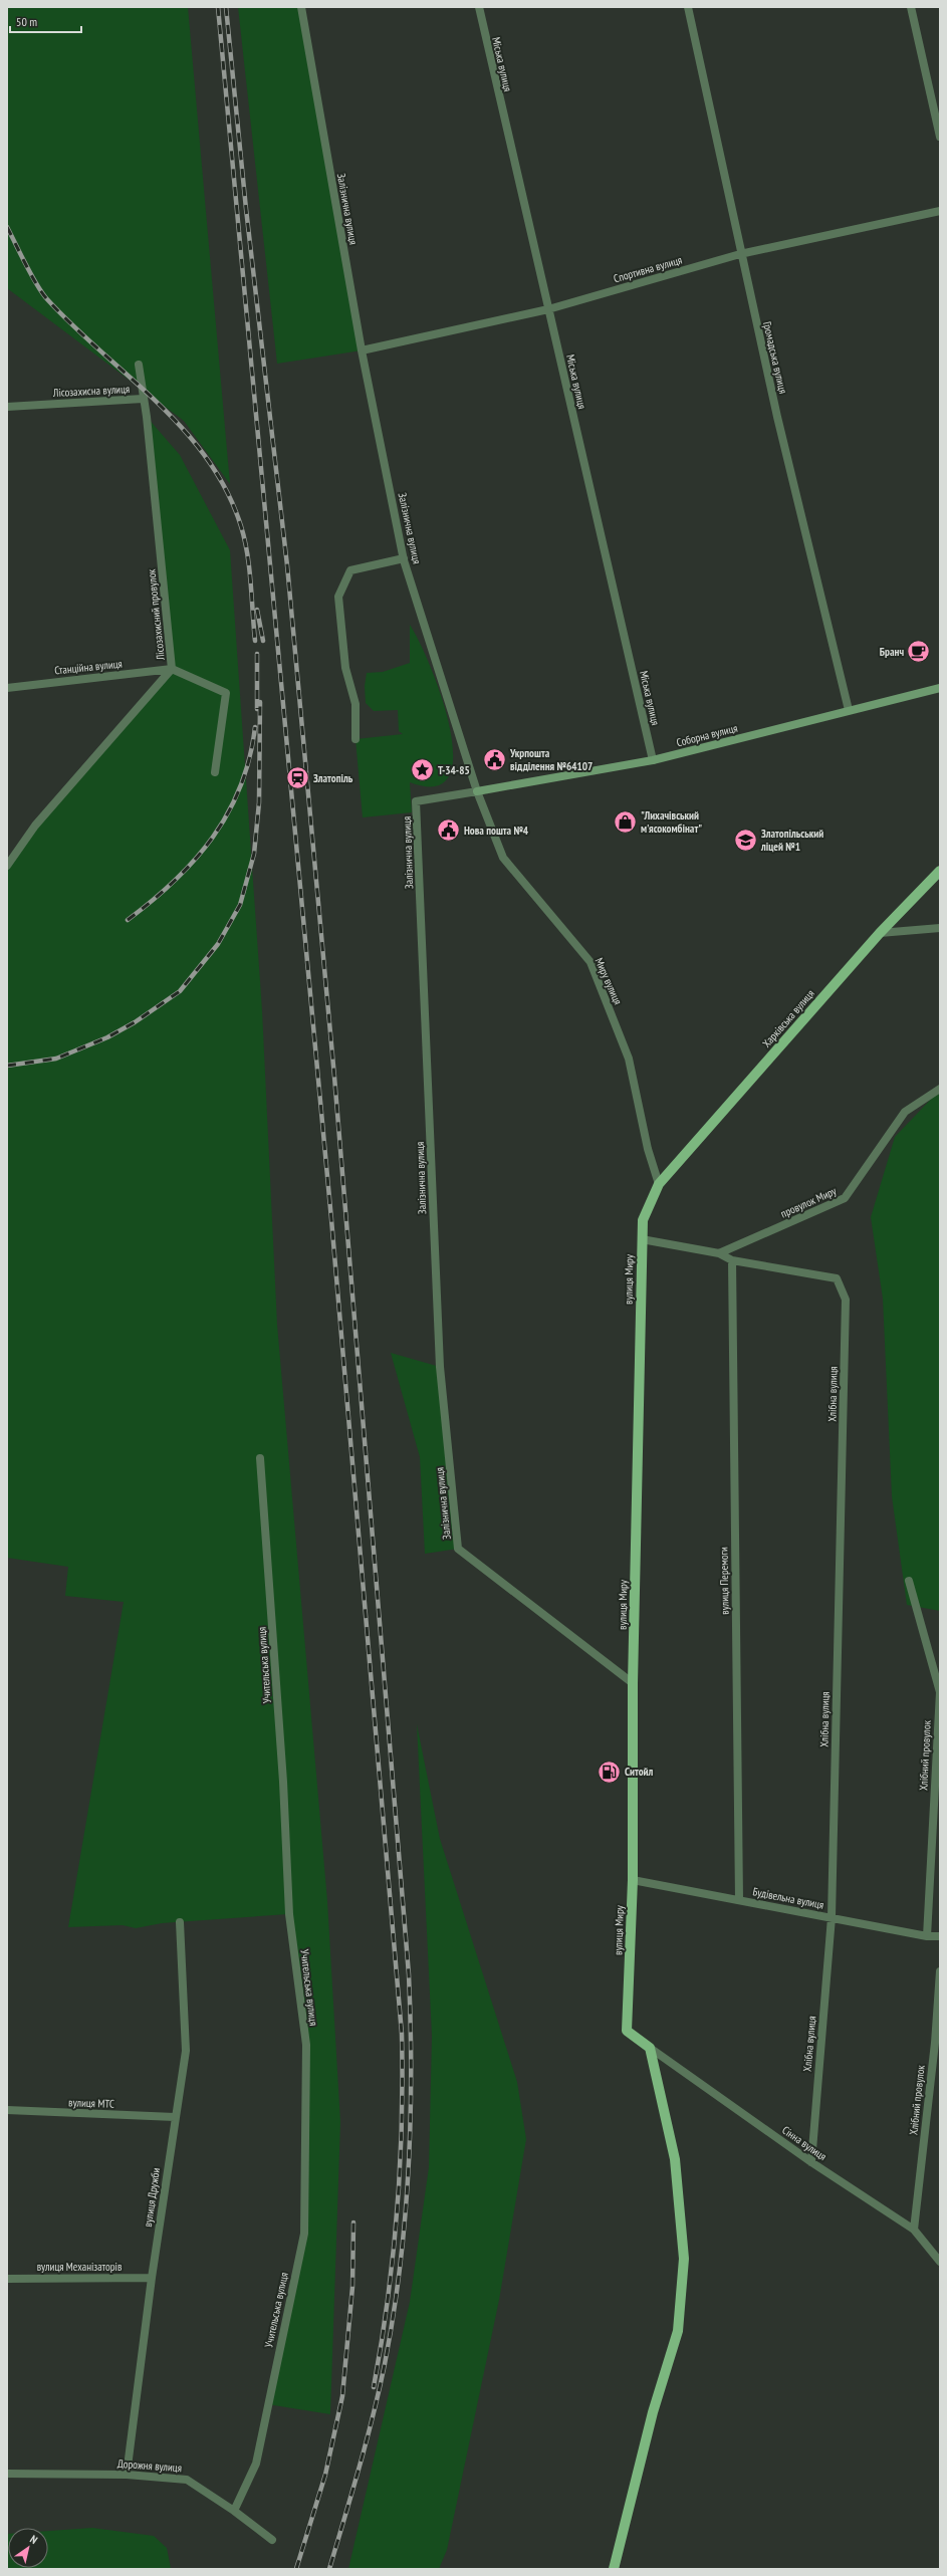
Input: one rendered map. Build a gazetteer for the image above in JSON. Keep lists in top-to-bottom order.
{
  "streets": {
    "main road": ["Харківська вулиця", "вулиця Миру"],
    "street": [
      "Міська вулиця",
      "Залізнична вулиця",
      "Спортивна вулиця",
      "Громадська вулиця",
      "Лісозахисна вулиця",
      "Лісозахисний провулок",
      "Станційна вулиця",
      "Соборна вулиця",
      "Миру вулиця",
      "провулок Миру",
      "Хлібна вулиця",
      "вулиця Перемоги",
      "Учительська вулиця",
      "Хлібний провулок",
      "Будівельна вулиця",
      "вулиця МТС",
      "Сінна вулиця",
      "вулиця Дружби",
      "вулиця Механізаторів",
      "Дорожня вулиця"
    ]
  },
  "crossings": [
    ["Міська вулиця", "Спортивна вулиця"],
    ["Міська вулиця", "Соборна вулиця"],
    ["Залізнична вулиця", "Спортивна вулиця"],
    ["Залізнична вулиця", "Соборна вулиця"],
    ["Залізнична вулиця", "Миру вулиця"],
    ["Залізнична вулиця", "вулиця Миру"],
    ["Спортивна вулиця", "Громадська вулиця"],
    ["Громадська вулиця", "Соборна вулиця"],
    ["Лісозахисна вулиця", "Лісозахисний провулок"],
    ["Лісозахисний провулок", "Станційна вулиця"],
    ["Соборна вулиця", "Миру вулиця"],
    ["Миру вулиця", "Харківська вулиця"],
    ["Миру вулиця", "вулиця Миру"],
    ["Харківська вулиця", "вулиця Миру"],
    ["вулиця Миру", "Будівельна вулиця"],
    ["вулиця Миру", "Сінна вулиця"],
    ["Хлібна вулиця", "вулиця Перемоги"],
    ["Хлібна вулиця", "Будівельна вулиця"],
    ["Хлібна вулиця", "Сінна вулиця"],
    ["вулиця Перемоги", "Будівельна вулиця"],
    ["Учительська вулиця", "Дорожня вулиця"],
    ["Хлібний провулок", "Будівельна вулиця"],
    ["Хлібний провулок", "Сінна вулиця"],
    ["вулиця МТС", "вулиця Дружби"],
    ["вулиця Дружби", "вулиця Механізаторів"],
    ["вулиця Дружби", "Дорожня вулиця"]
  ],
  "places": {
    "cafe": ["Бранч"],
    "public building": ["Укрпошта відділення №64107", "Нова пошта №4"],
    "place": ["Т-34-85"],
    "station": ["Златопіль"],
    "shop": ["\"Лихачівський м'ясокомбінат\""],
    "school or university": ["Златопільський ліцей №1"],
    "fuel station": ["Ситойл"]
  },
  "scale_bar": "50 m",
  "north": "top right"
}
